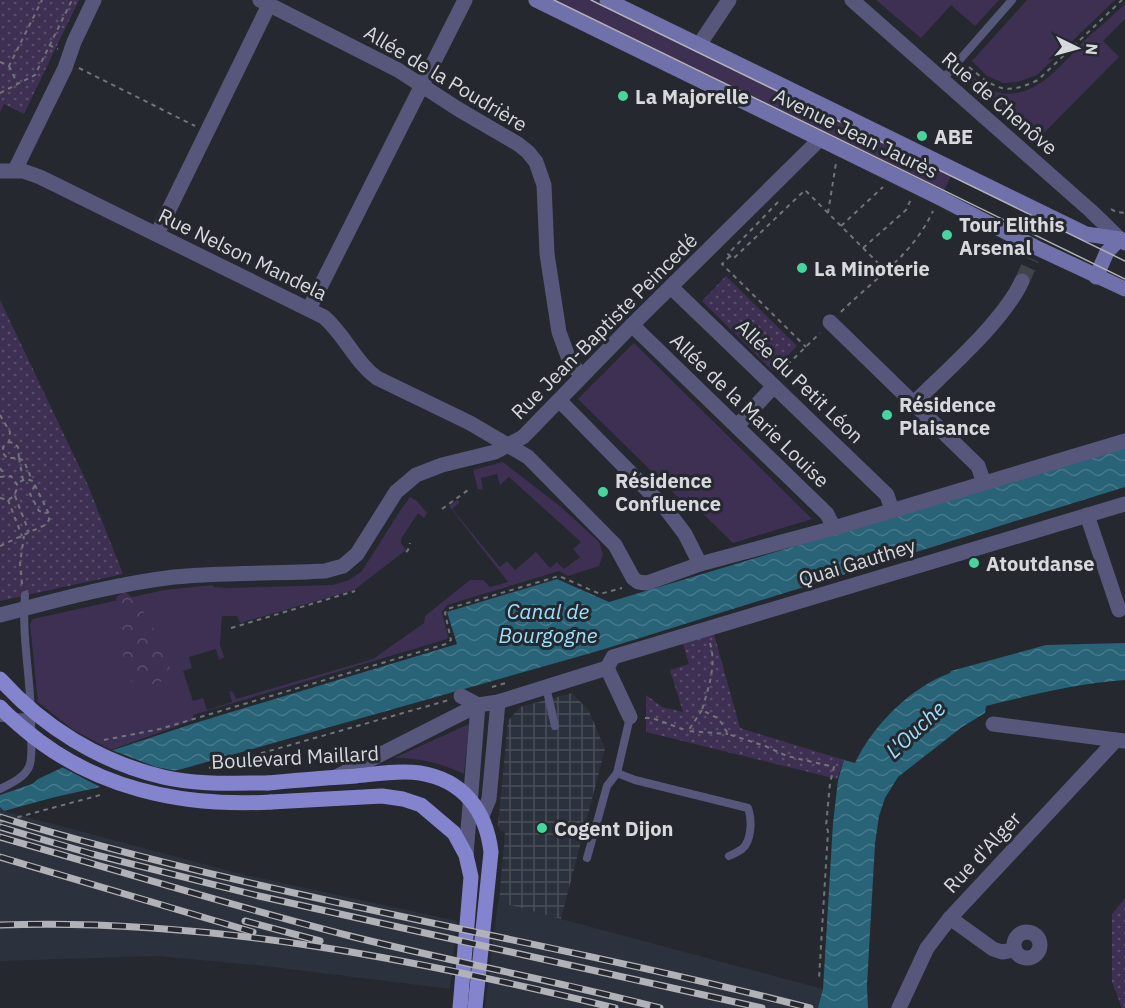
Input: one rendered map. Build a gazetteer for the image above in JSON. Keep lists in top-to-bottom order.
{
  "streets": {
    "main road": ["Avenue Jean Jaurès", "Boulevard Maillard"],
    "street": [
      "Allée de la Poudrière",
      "Rue de Chenôve",
      "Rue Nelson Mandela",
      "Rue Jean-Baptiste Peincedé",
      "Allée du Petit Léon",
      "Allée de la Marie Louise",
      "Quai Gauthey",
      "Rue d'Alger"
    ]
  },
  "crossings": [
    ["Allée de la Poudrière", "Rue Jean-Baptiste Peincedé"],
    ["Rue de Chenôve", "Avenue Jean Jaurès"],
    ["Avenue Jean Jaurès", "Rue Jean-Baptiste Peincedé"],
    ["Rue Nelson Mandela", "Rue Jean-Baptiste Peincedé"],
    ["Rue Jean-Baptiste Peincedé", "Allée du Petit Léon"],
    ["Rue Jean-Baptiste Peincedé", "Allée de la Marie Louise"],
    ["Quai Gauthey", "Boulevard Maillard"]
  ],
  "water": ["Canal de Bourgogne", "L'Ouche"],
  "places": [
    "La Majorelle",
    "ABE",
    "Tour Elithis Arsenal",
    "La Minoterie",
    "Résidence Plaisance",
    "Résidence Confluence",
    "Atoutdanse",
    "Cogent Dijon"
  ],
  "north": "right"
}
